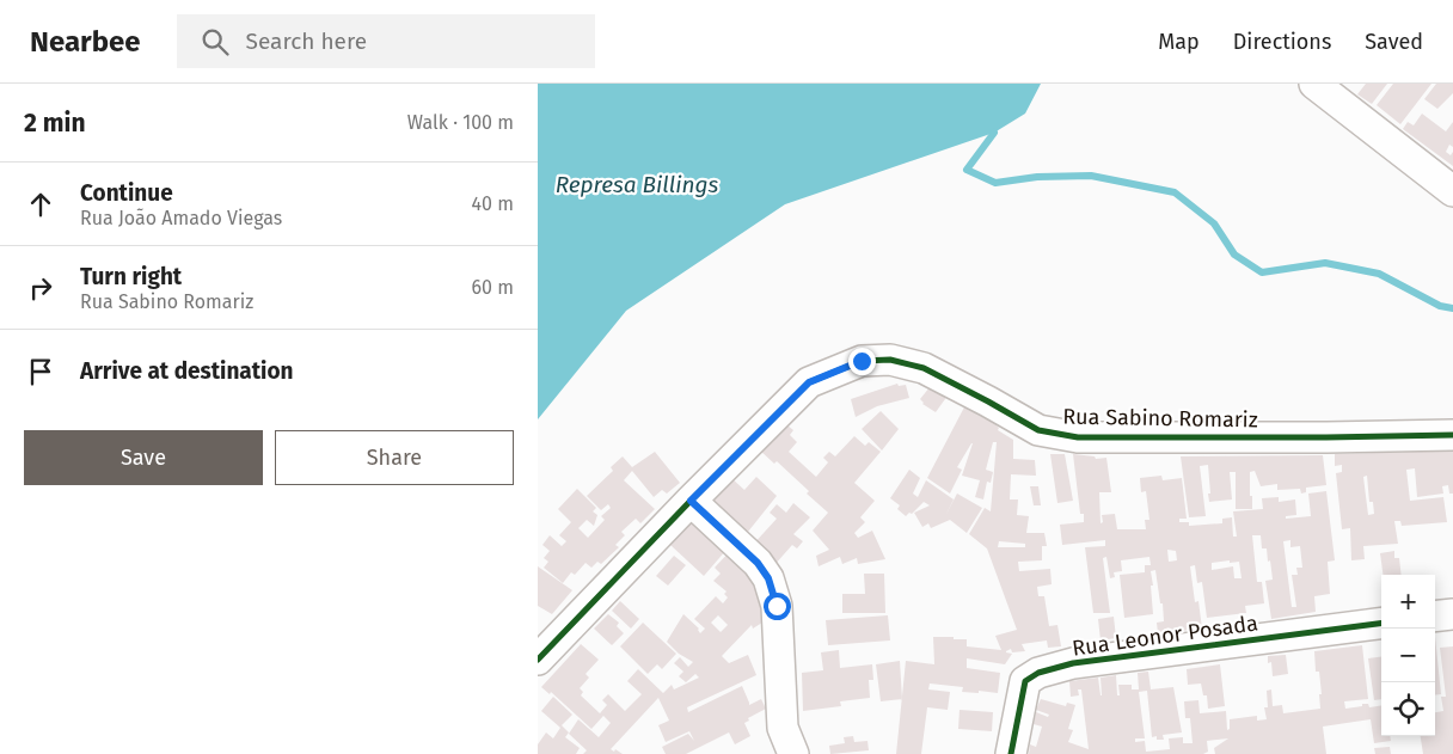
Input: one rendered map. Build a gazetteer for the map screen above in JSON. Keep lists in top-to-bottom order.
{
  "streets": {
    "street": ["Rua Sabino Romariz", "Rua Leonor Posada"]
  },
  "water": ["Represa Billings"],
  "page": {
    "header": "Nearbee",
    "search": "Search here",
    "nav": ["Map", "Directions", "Saved"],
    "heading": ["2 min", "Walk · 100 m"],
    "list": [
      ["Continue", "Rua João Amado Viegas", "40 m"],
      ["Turn right", "Rua Sabino Romariz", "60 m"],
      "Arrive at destination"
    ],
    "buttons": ["Save", "Share"],
    "map_buttons": ["+", "−"]
  }
}
